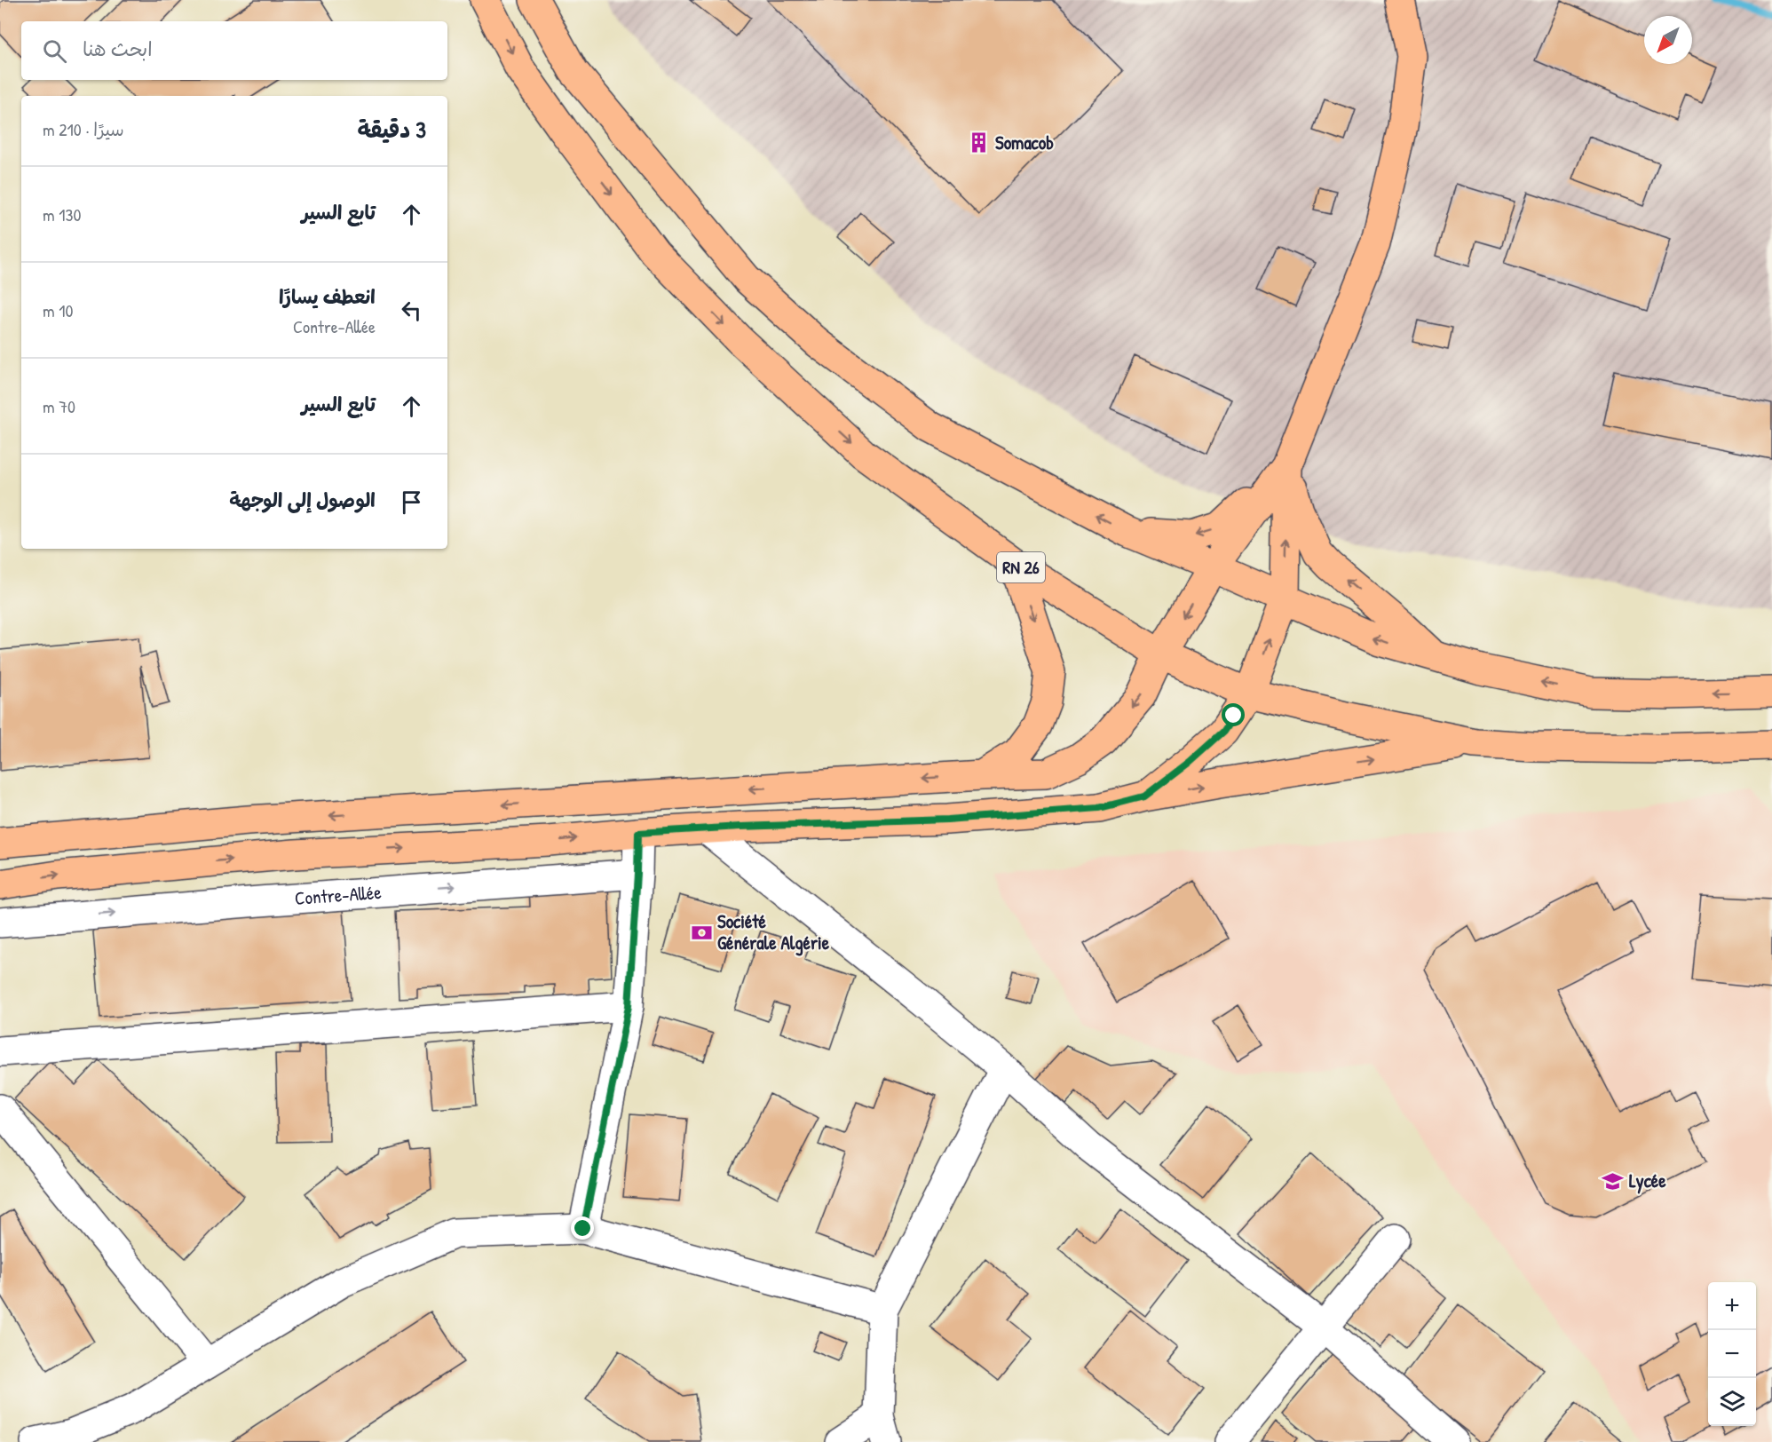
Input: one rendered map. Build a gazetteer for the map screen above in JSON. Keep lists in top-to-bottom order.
{
  "streets": {
    "main road": ["RN 26"],
    "street": ["Contre-Allée"]
  },
  "places": {
    "building": ["Somacob"],
    "bank": ["Société Générale Algérie"],
    "school or university": ["Lycée"]
  },
  "north": "bottom left",
  "page": {
    "search": "ابحث هنا",
    "heading": ["3 دقيقة", "سيرًا · 210 m"],
    "list": [
      ["تابع السير", "130 m"],
      ["انعطف يسارًا", "Contre-Allée", "10 m"],
      ["تابع السير", "70 m"],
      "الوصول إلى الوجهة"
    ],
    "map_buttons": ["+", "−"]
  }
}
